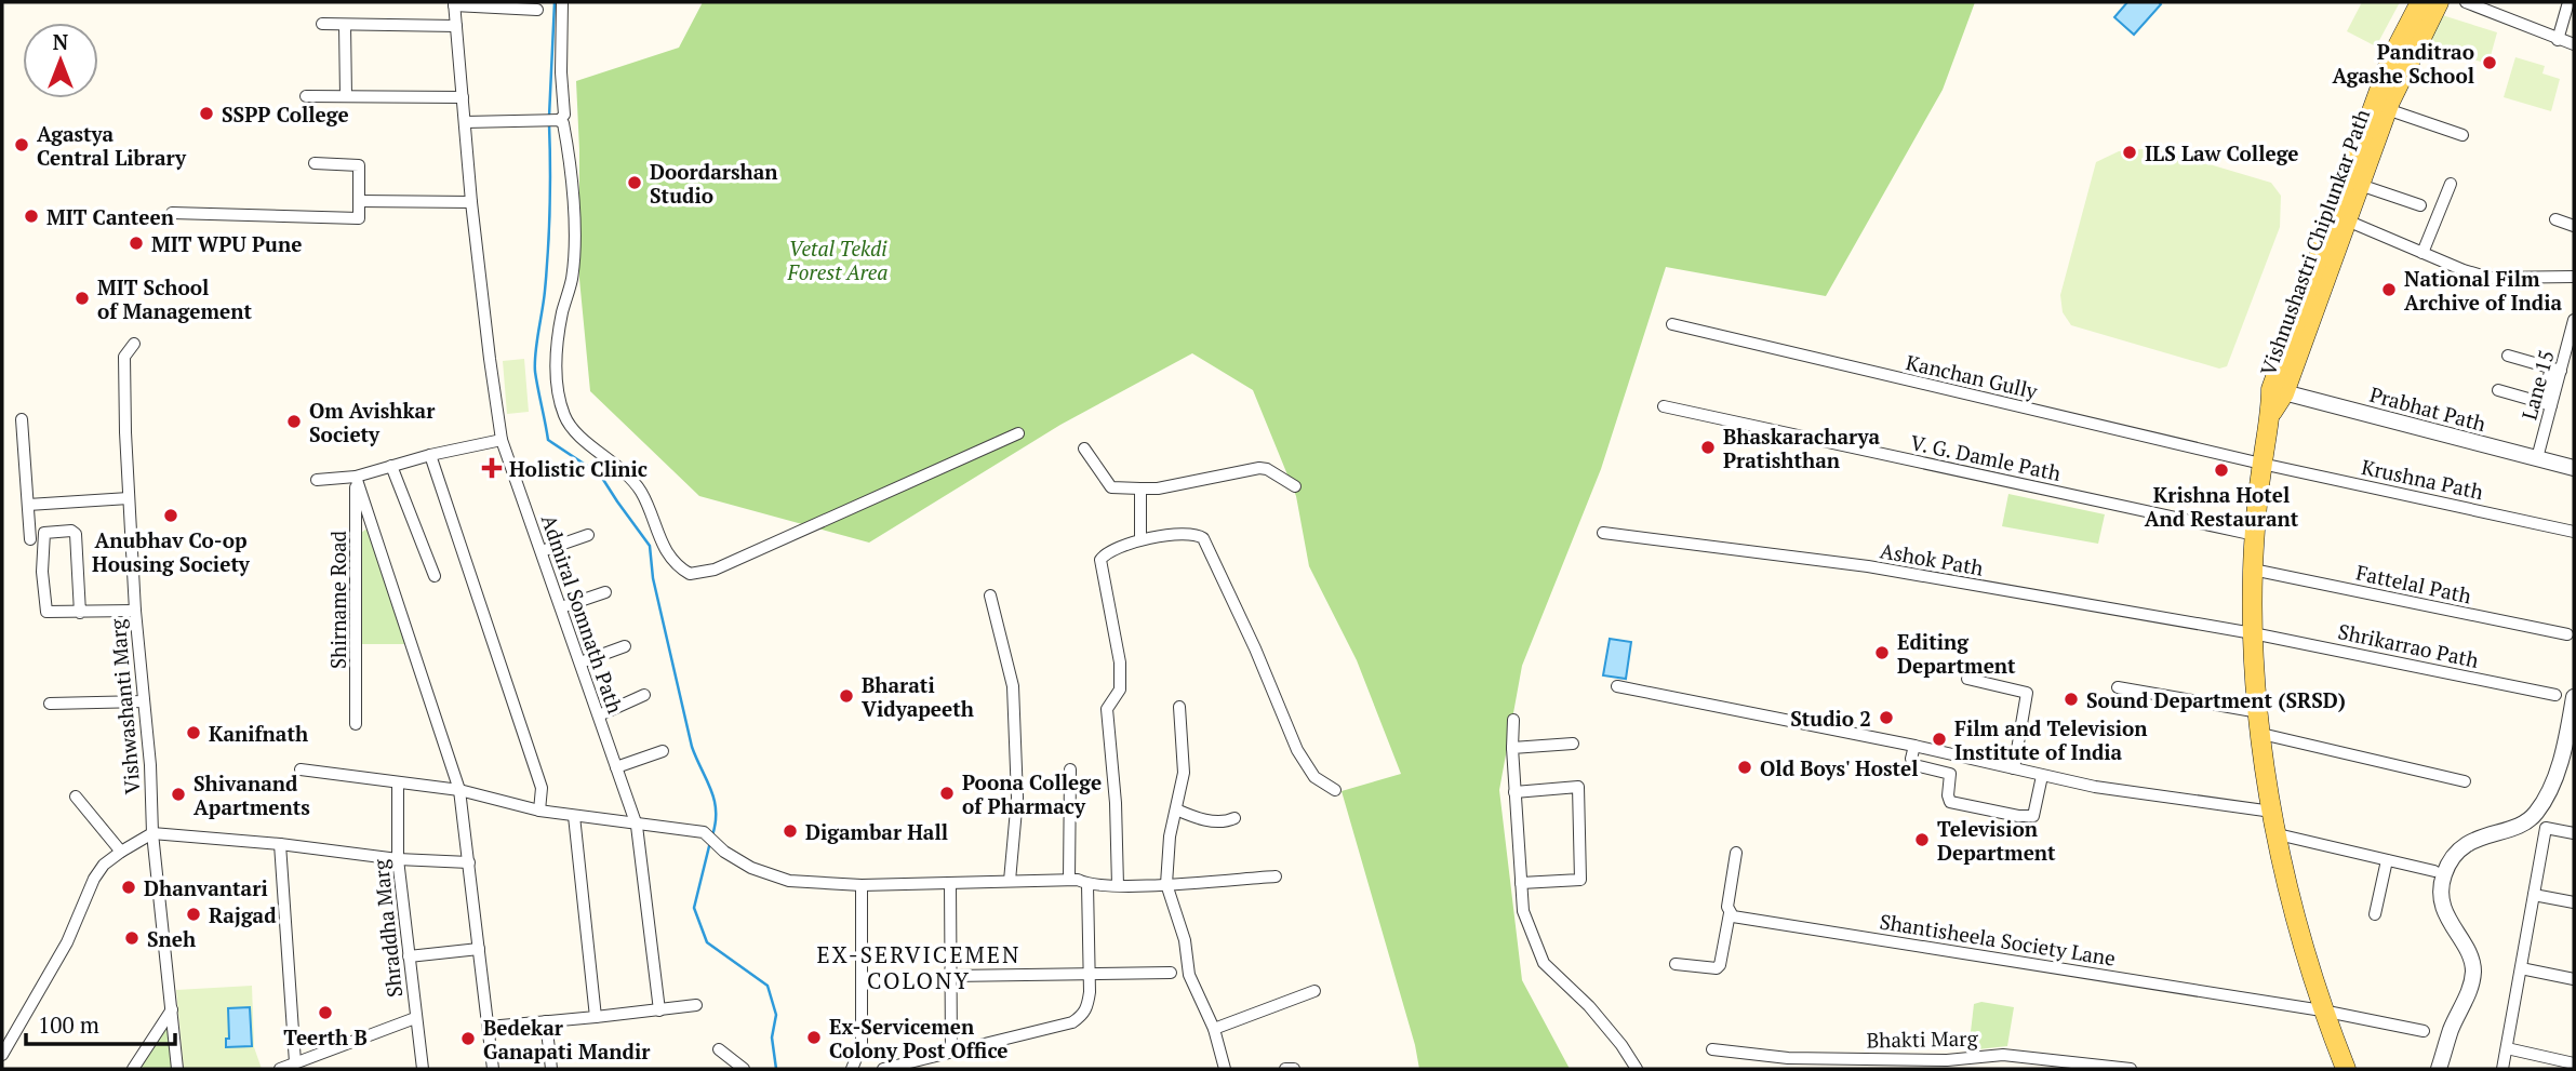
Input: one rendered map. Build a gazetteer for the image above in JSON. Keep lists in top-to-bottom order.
{
  "streets": {
    "main road": ["Vishnushastri Chiplunkar Path"],
    "street": [
      "Kanchan Gully",
      "Lane 15",
      "Prabhat Path",
      "V. G. Damle Path",
      "Krushna Path",
      "Ashok Path",
      "Fattelal Path",
      "Shirname Road",
      "Admiral Somnath Path",
      "Shrikarrao Path",
      "Vishwashanti Marg",
      "Shraddha Marg",
      "Shantisheela Society Lane",
      "Bhakti Marg"
    ]
  },
  "crossings": [
    ["Vishnushastri Chiplunkar Path", "Kanchan Gully"],
    ["Vishnushastri Chiplunkar Path", "Prabhat Path"],
    ["Vishnushastri Chiplunkar Path", "V. G. Damle Path"],
    ["Vishnushastri Chiplunkar Path", "Krushna Path"],
    ["Vishnushastri Chiplunkar Path", "Ashok Path"],
    ["Vishnushastri Chiplunkar Path", "Fattelal Path"],
    ["Vishnushastri Chiplunkar Path", "Shrikarrao Path"],
    ["Vishnushastri Chiplunkar Path", "Shantisheela Society Lane"],
    ["Kanchan Gully", "Krushna Path"],
    ["Lane 15", "Prabhat Path"],
    ["Ashok Path", "Shrikarrao Path"]
  ],
  "districts": ["EX-SERVICEMEN COLONY"],
  "parks": ["Vetal Tekdi Forest Area"],
  "places": {
    "other": [
      "Panditrao Agashe School",
      "SSPP College",
      "Agastya Central Library",
      "ILS Law College",
      "Doordarshan Studio",
      "MIT Canteen",
      "MIT WPU Pune",
      "National Film Archive of India",
      "MIT School of Management",
      "Om Avishkar Society",
      "Bhaskaracharya Pratishthan",
      "Krishna Hotel And Restaurant",
      "Anubhav Co-op Housing Society",
      "Editing Department",
      "Bharati Vidyapeeth",
      "Sound Department (SRSD)",
      "Studio 2",
      "Kanifnath",
      "Film and Television Institute of India",
      "Old Boys' Hostel",
      "Poona College of Pharmacy",
      "Shivanand Apartments",
      "Digambar Hall",
      "Television Department",
      "Dhanvantari",
      "Rajgad",
      "Sneh",
      "Teerth B",
      "Ex-Servicemen Colony Post Office",
      "Bedekar Ganapati Mandir"
    ],
    "health": ["Holistic Clinic"]
  },
  "scale_bar": "100 m",
  "north": "top"
}
